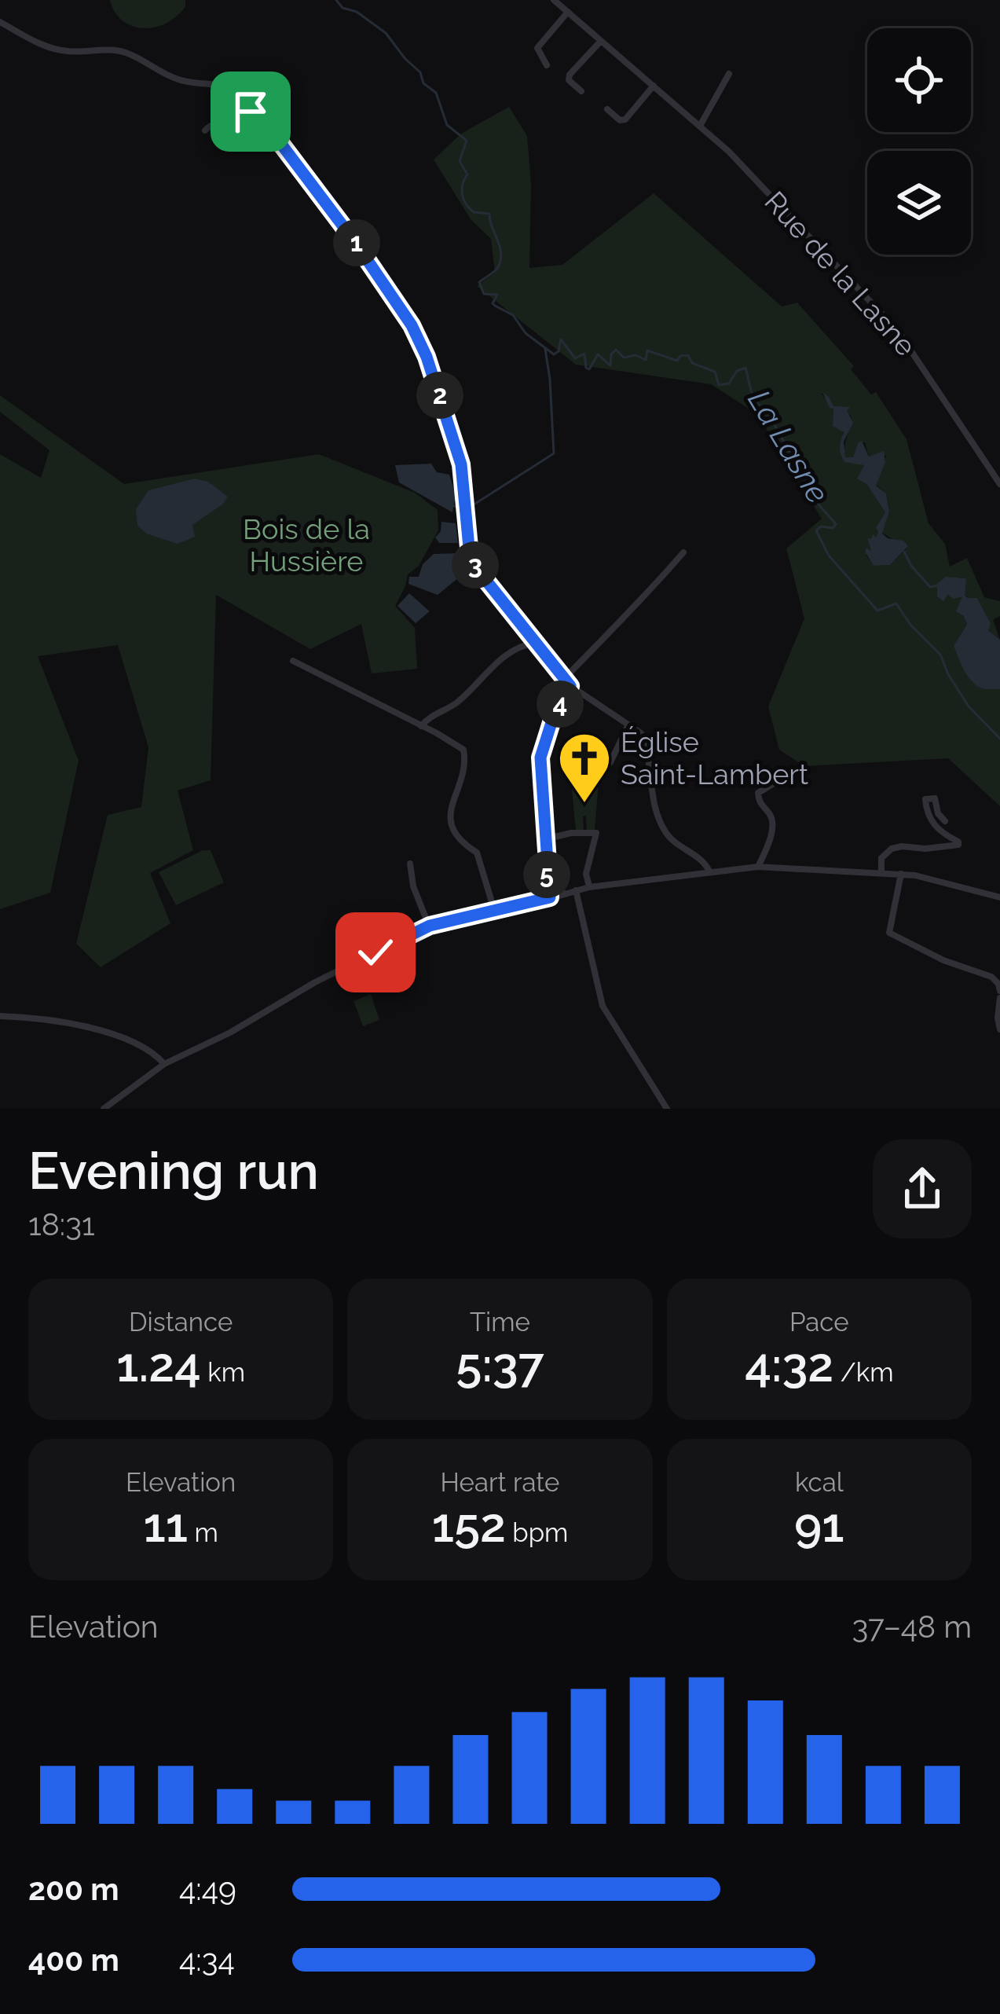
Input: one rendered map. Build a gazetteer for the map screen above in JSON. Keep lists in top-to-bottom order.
{
  "streets": {
    "street": ["Rue de la Lasne"]
  },
  "water": ["La Lasne"],
  "parks": ["Bois de la Hussière"],
  "places": {
    "church": ["Église Saint-Lambert"]
  },
  "page": {
    "pins": [
      "1",
      "2",
      "3",
      "4",
      "5"
    ],
    "heading": ["Evening run", "18:31"],
    "stats": [
      ["Distance", "1.24 km"],
      ["Time", "5:37"],
      ["Pace", "4:32 /km"],
      ["Elevation", "11 m"],
      ["Heart rate", "152 bpm"],
      ["kcal", "91"]
    ],
    "chart": ["Elevation", "37–48 m"],
    "list": [
      {
        "name": "200 m",
        "note": "4:49"
      },
      {
        "name": "400 m",
        "note": "4:34"
      }
    ]
  }
}
